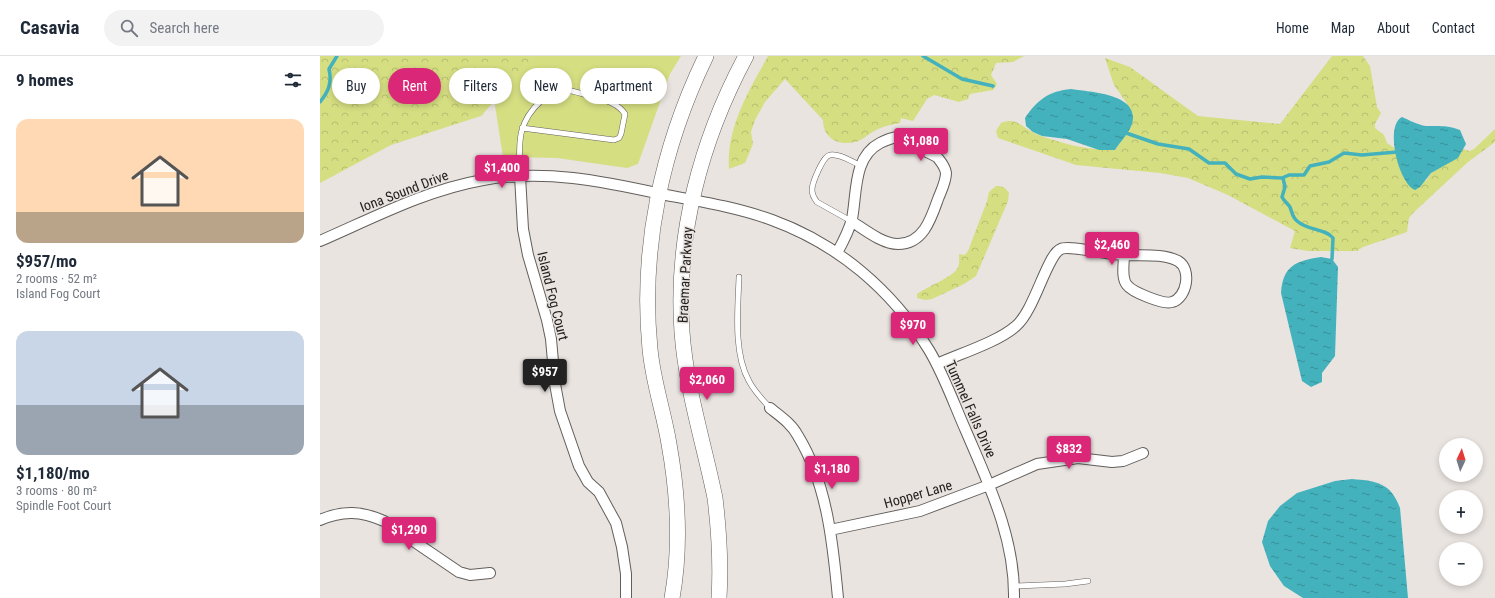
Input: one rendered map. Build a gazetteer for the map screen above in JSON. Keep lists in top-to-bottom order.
{
  "streets": {
    "street": [
      "Iona Sound Drive",
      "Braemar Parkway",
      "Island Fog Court",
      "Tummel Falls Drive",
      "Hopper Lane"
    ]
  },
  "crossings": [
    ["Iona Sound Drive", "Braemar Parkway"],
    ["Iona Sound Drive", "Island Fog Court"],
    ["Iona Sound Drive", "Tummel Falls Drive"],
    ["Braemar Parkway", "Tummel Falls Drive"],
    ["Tummel Falls Drive", "Hopper Lane"]
  ],
  "north": "top",
  "page": {
    "header": "Casavia",
    "search": "Search here",
    "nav": [
      "Home",
      "Map",
      "About",
      "Contact"
    ],
    "heading": "9 homes",
    "chip": [
      "Buy",
      "Rent",
      "Filters",
      "New",
      "Apartment"
    ],
    "list": [
      {
        "name": "$957/mo",
        "note": "2 rooms · 52 m² · Island Fog Court"
      },
      {
        "name": "$1,180/mo",
        "note": "3 rooms · 80 m² · Spindle Foot Court"
      }
    ],
    "price": [
      "$1,080",
      "$1,400",
      "$2,460",
      "$970",
      "$957",
      "$2,060",
      "$832",
      "$1,180",
      "$1,290"
    ],
    "map_buttons": ["+", "−"]
  }
}
